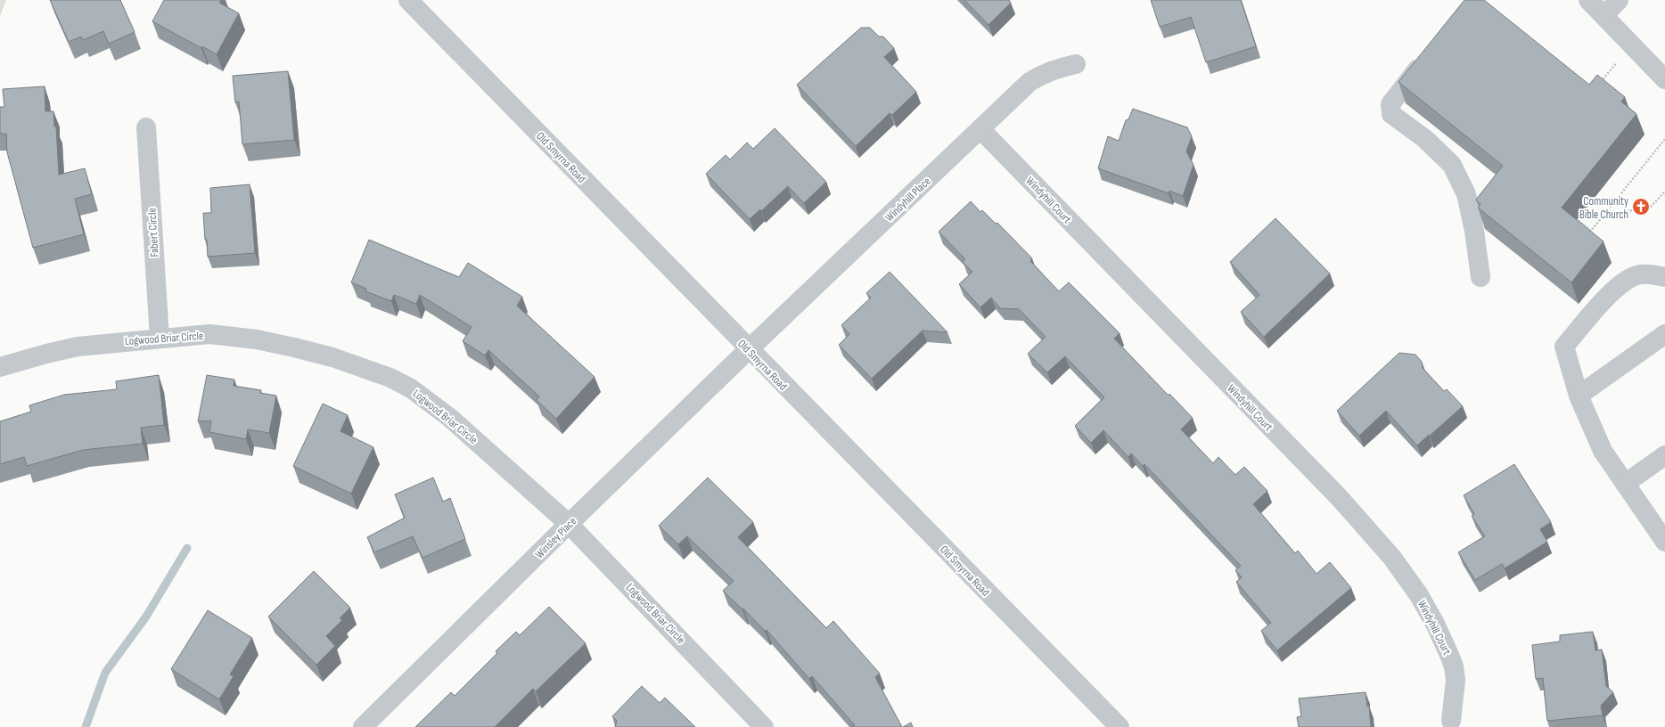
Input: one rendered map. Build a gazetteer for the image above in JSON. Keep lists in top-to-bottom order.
{
  "streets": {
    "street": [
      "Old Smyrna Road",
      "Windyhill Place",
      "Windyhill Court",
      "Fabert Circle",
      "Logwood Briar Circle",
      "Winsley Place"
    ]
  },
  "crossings": [
    ["Old Smyrna Road", "Windyhill Place"],
    ["Old Smyrna Road", "Winsley Place"],
    ["Windyhill Place", "Windyhill Court"],
    ["Windyhill Place", "Winsley Place"],
    ["Fabert Circle", "Logwood Briar Circle"],
    ["Logwood Briar Circle", "Winsley Place"]
  ],
  "places": {
    "church": ["Community Bible Church"]
  }
}
